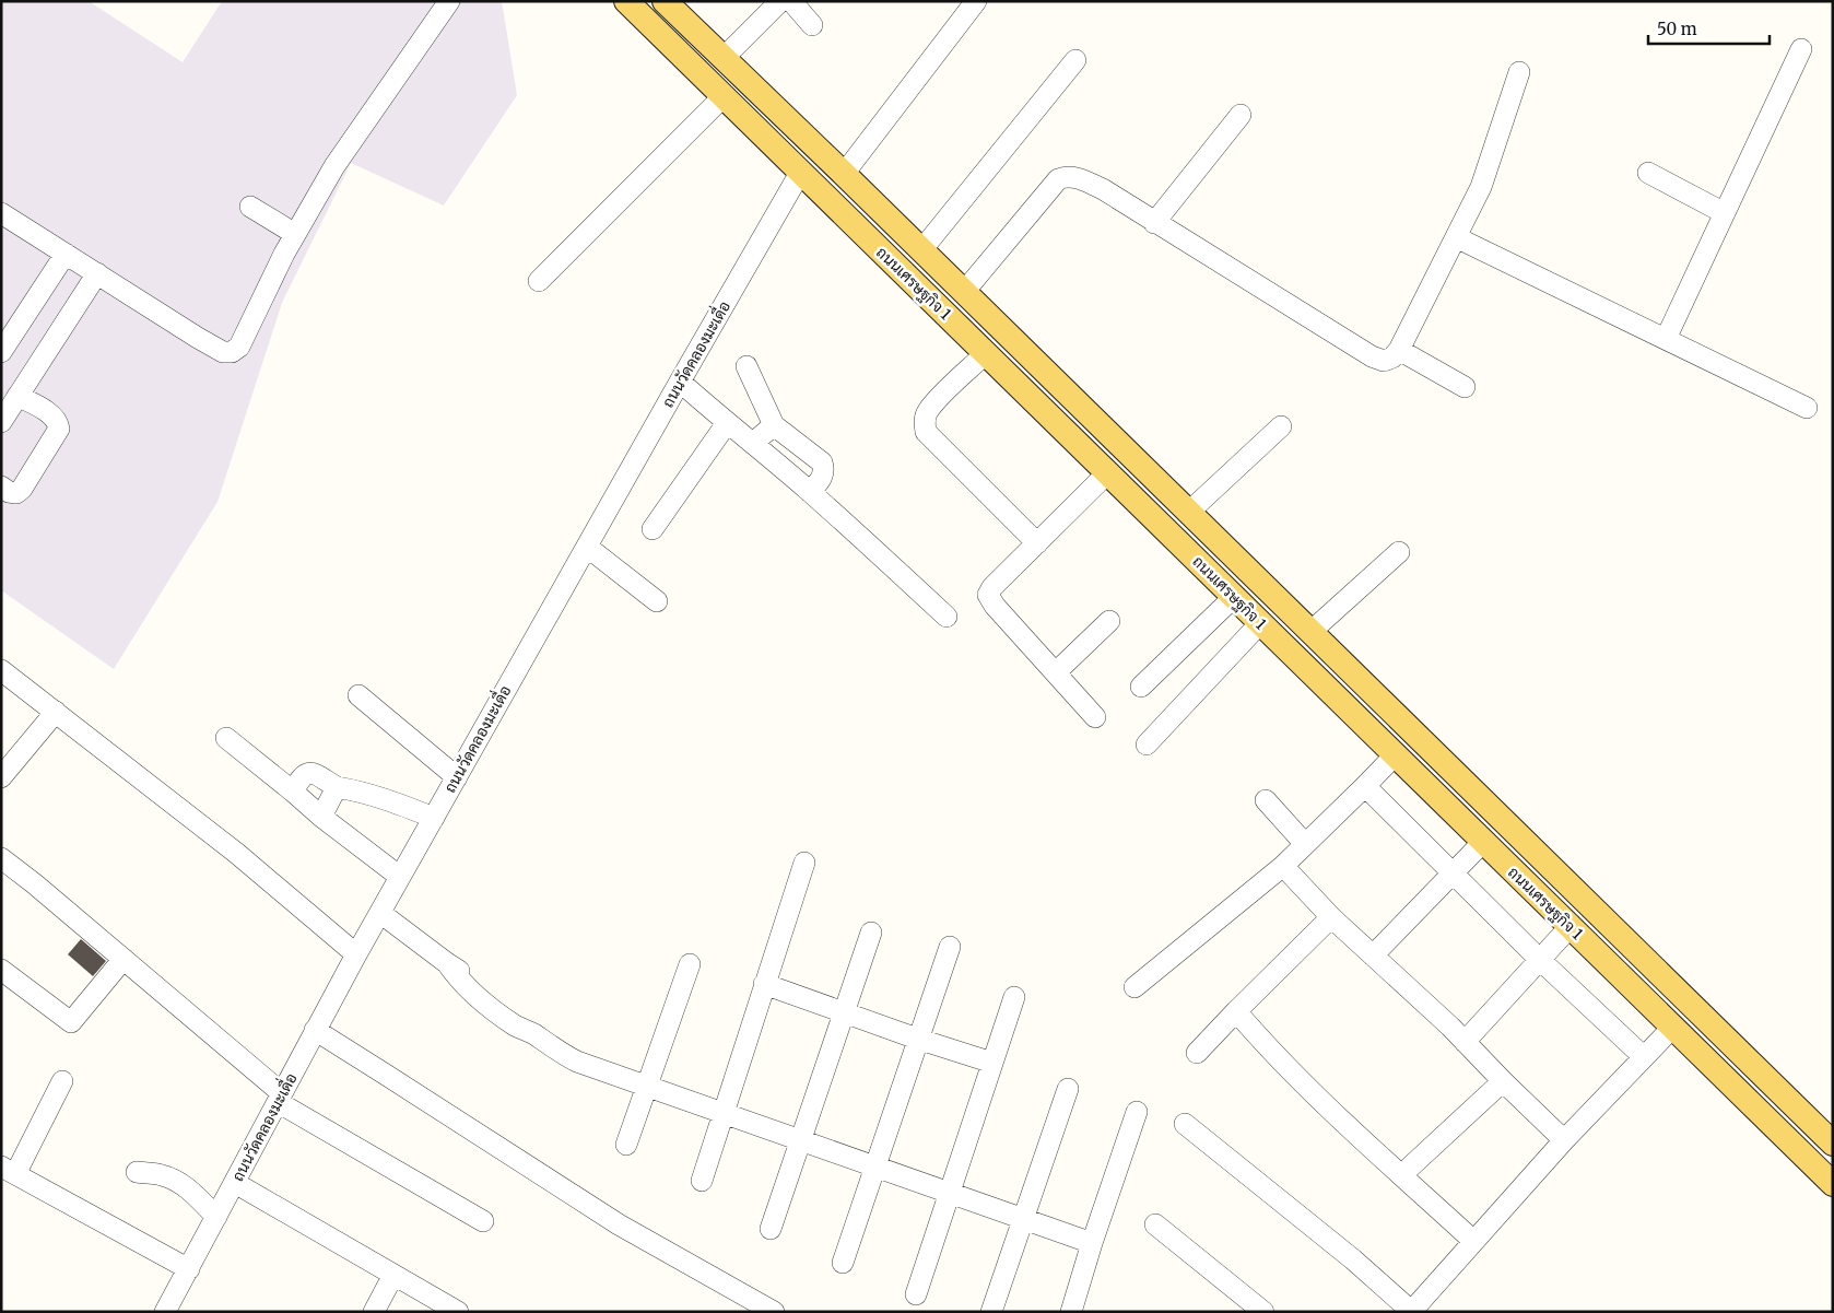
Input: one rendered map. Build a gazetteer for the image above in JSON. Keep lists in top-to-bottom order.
{
  "streets": {
    "main road": ["ถนนเศรษฐกิจ 1"],
    "street": ["ถนนวัดคลองมะเดื่อ"]
  },
  "crossings": [
    ["ถนนเศรษฐกิจ 1", "ถนนวัดคลองมะเดื่อ"]
  ],
  "scale_bar": "50 m"
}
